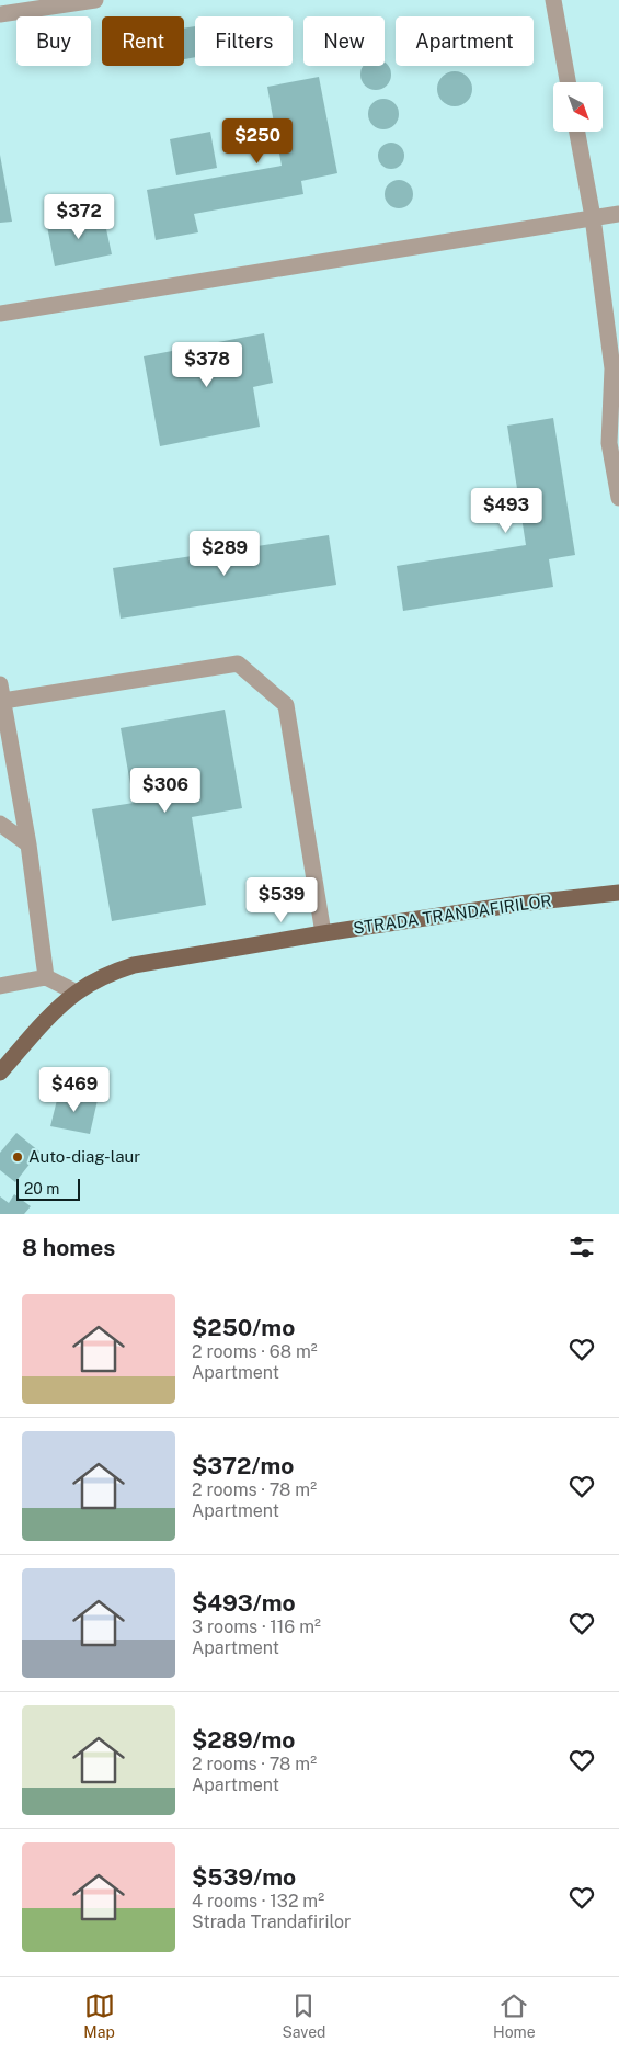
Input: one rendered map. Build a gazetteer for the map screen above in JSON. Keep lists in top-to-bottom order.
{
  "streets": {
    "main road": ["STRADA TRANDAFIRILOR"]
  },
  "places": ["Auto-diag-laur"],
  "scale_bar": "20 m",
  "north": "bottom right",
  "page": {
    "chip": [
      "Buy",
      "Rent",
      "Filters",
      "New",
      "Apartment"
    ],
    "price": [
      "$250",
      "$372",
      "$378",
      "$493",
      "$289",
      "$306",
      "$539",
      "$469"
    ],
    "scale": "20 m",
    "heading": "8 homes",
    "list": [
      {
        "name": "$250/mo",
        "note": "2 rooms · 68 m² · Apartment"
      },
      {
        "name": "$372/mo",
        "note": "2 rooms · 78 m² · Apartment"
      },
      {
        "name": "$493/mo",
        "note": "3 rooms · 116 m² · Apartment"
      },
      {
        "name": "$289/mo",
        "note": "2 rooms · 78 m² · Apartment"
      },
      {
        "name": "$539/mo",
        "note": "4 rooms · 132 m² · Strada Trandafirilor"
      }
    ],
    "tabs": ["Map", "Saved", "Home"]
  }
}
